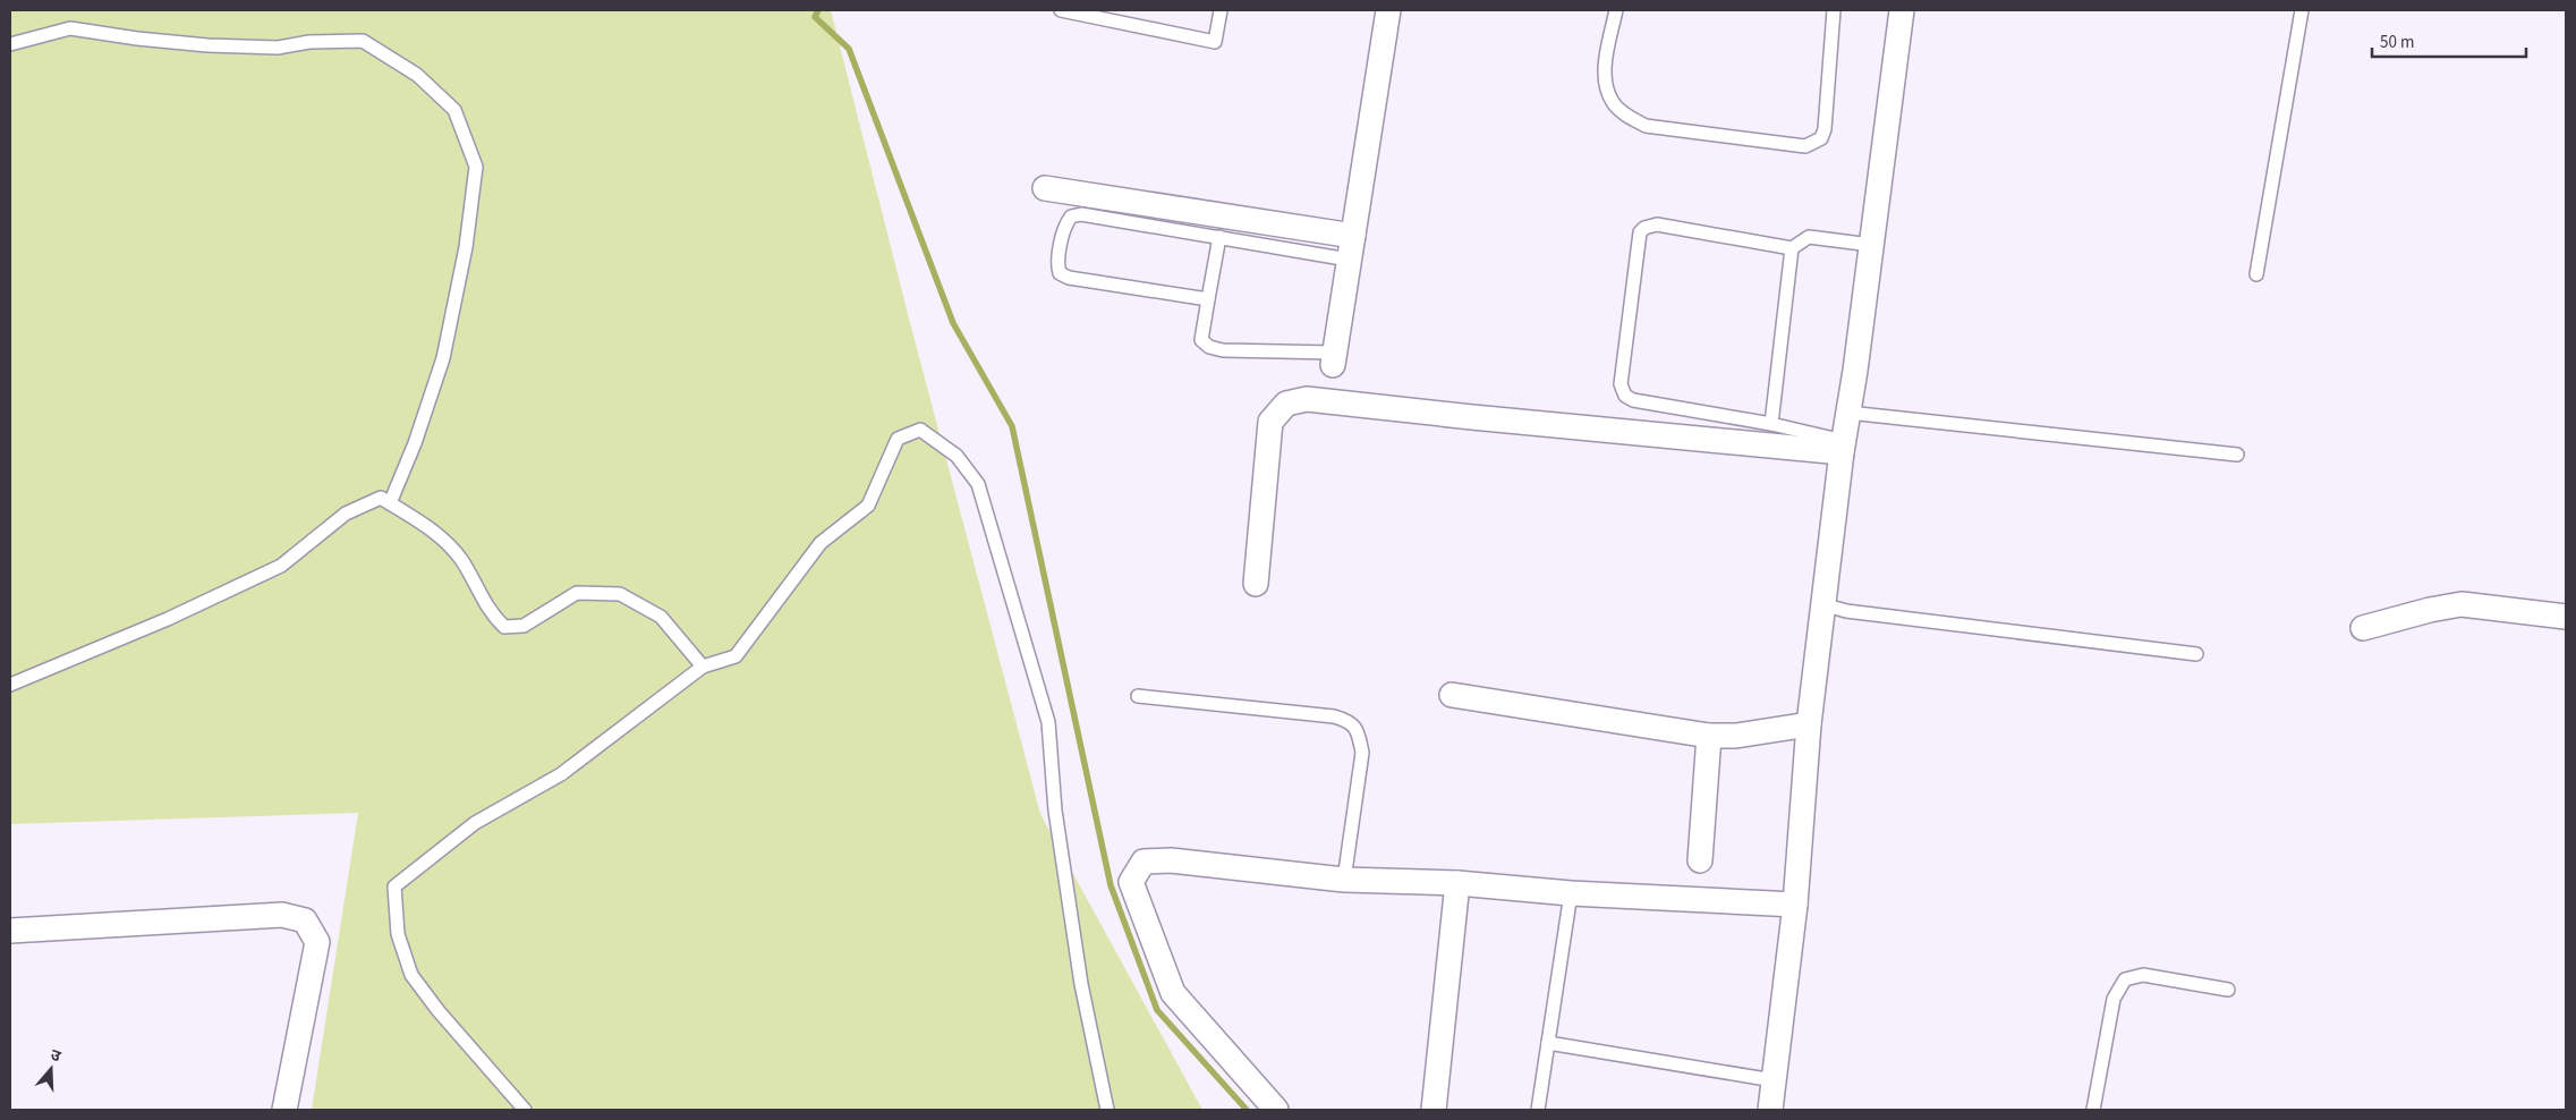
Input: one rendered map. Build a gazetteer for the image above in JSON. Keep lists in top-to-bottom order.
{
  "scale_bar": "50 m",
  "north": "top"
}
